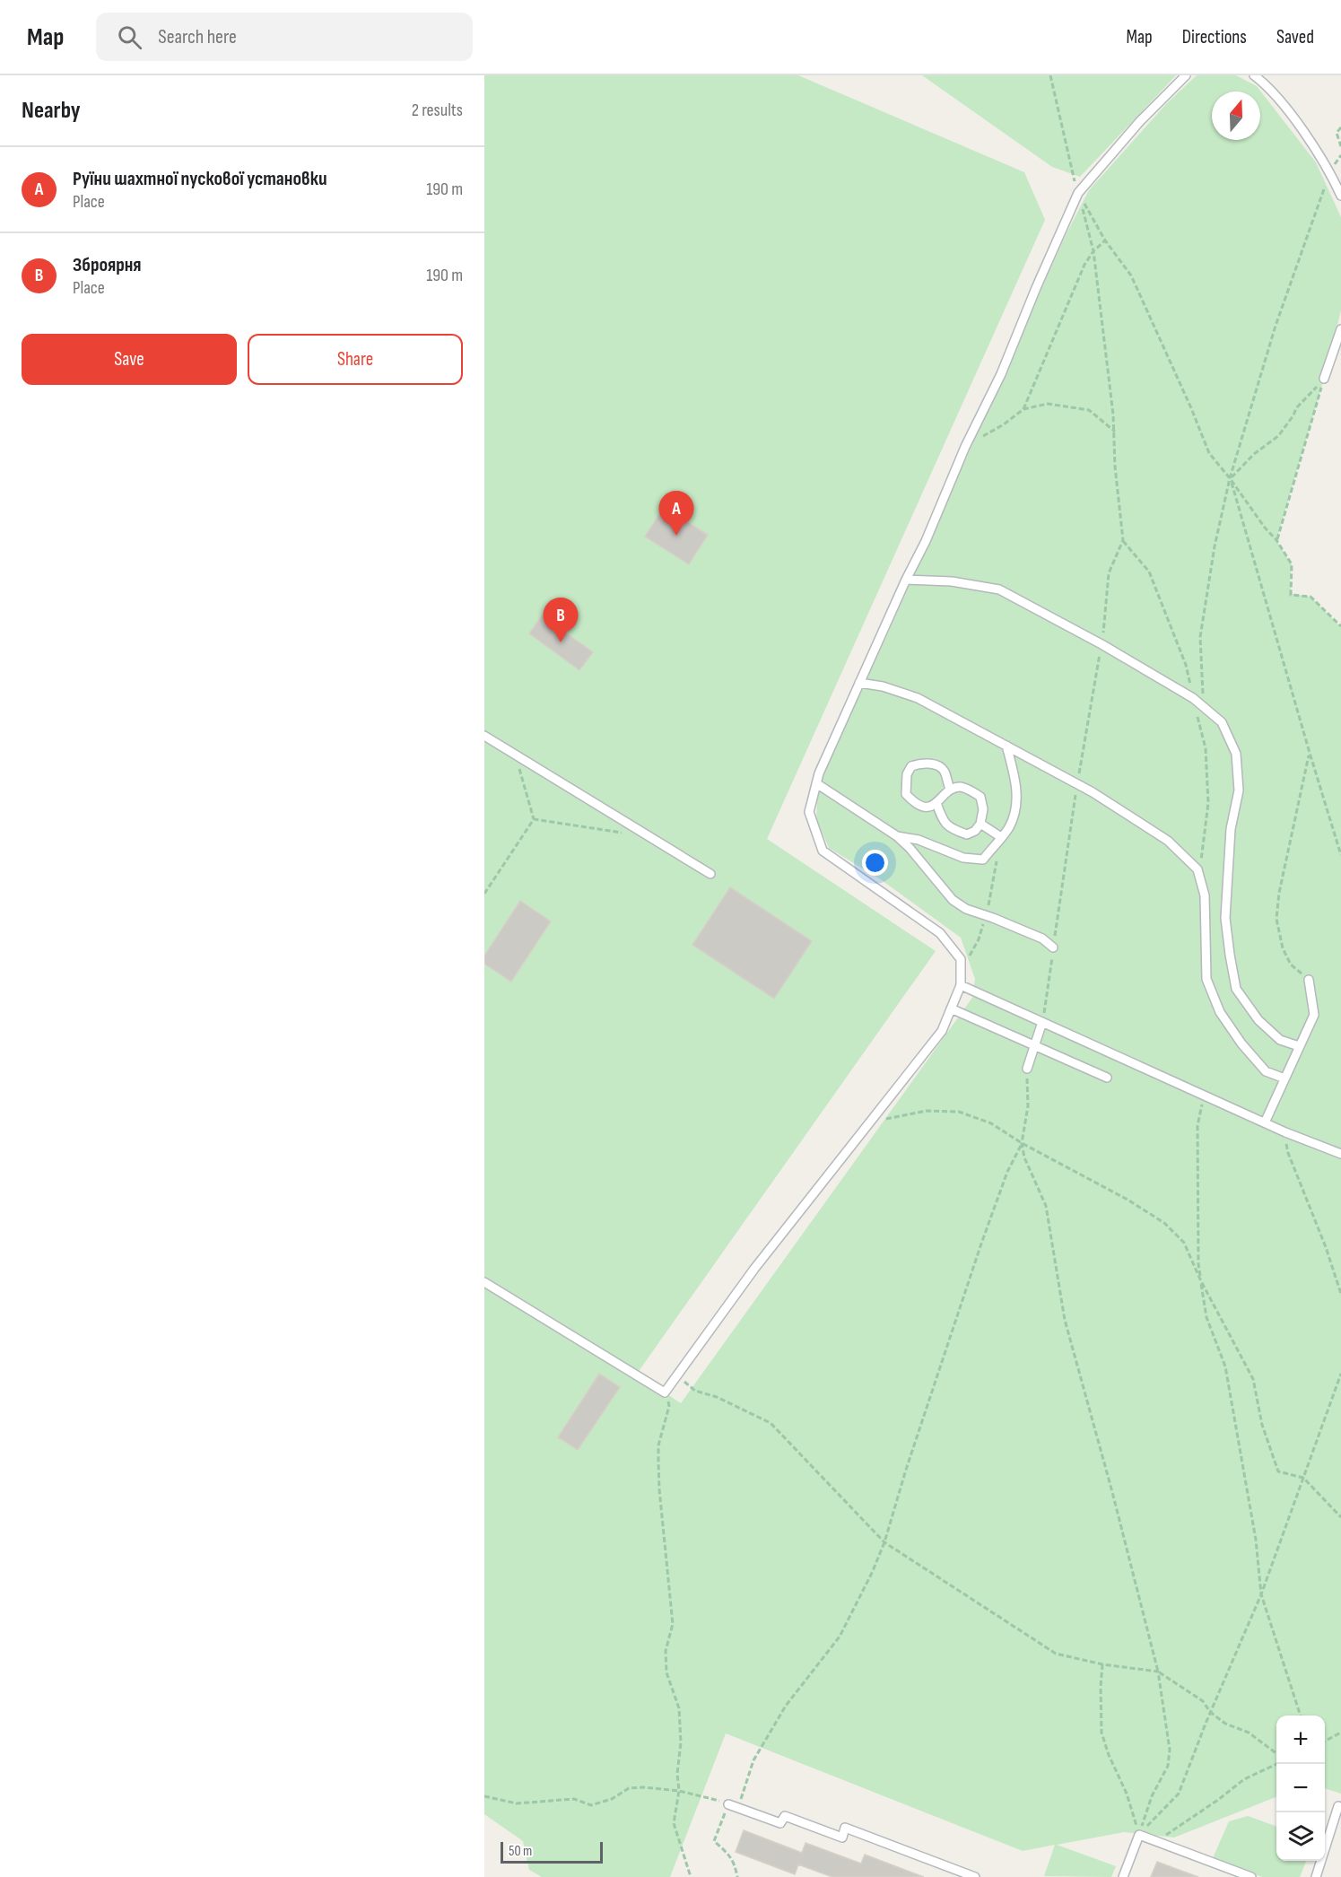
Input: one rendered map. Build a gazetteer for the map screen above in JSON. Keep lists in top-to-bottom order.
{
  "scale_bar": "50 m",
  "north": "top",
  "page": {
    "header": "Map",
    "search": "Search here",
    "nav": ["Map", "Directions", "Saved"],
    "heading": ["Nearby", "2 results"],
    "list": [
      {
        "mark": "A",
        "name": "Руїни шахтної пускової установки",
        "note": "Place",
        "value": "190 m"
      },
      {
        "mark": "B",
        "name": "Зброярня",
        "note": "Place",
        "value": "190 m"
      }
    ],
    "buttons": ["Save", "Share"],
    "pins": ["A", "B"],
    "map_buttons": ["+", "−"],
    "scale": "50 m"
  }
}
